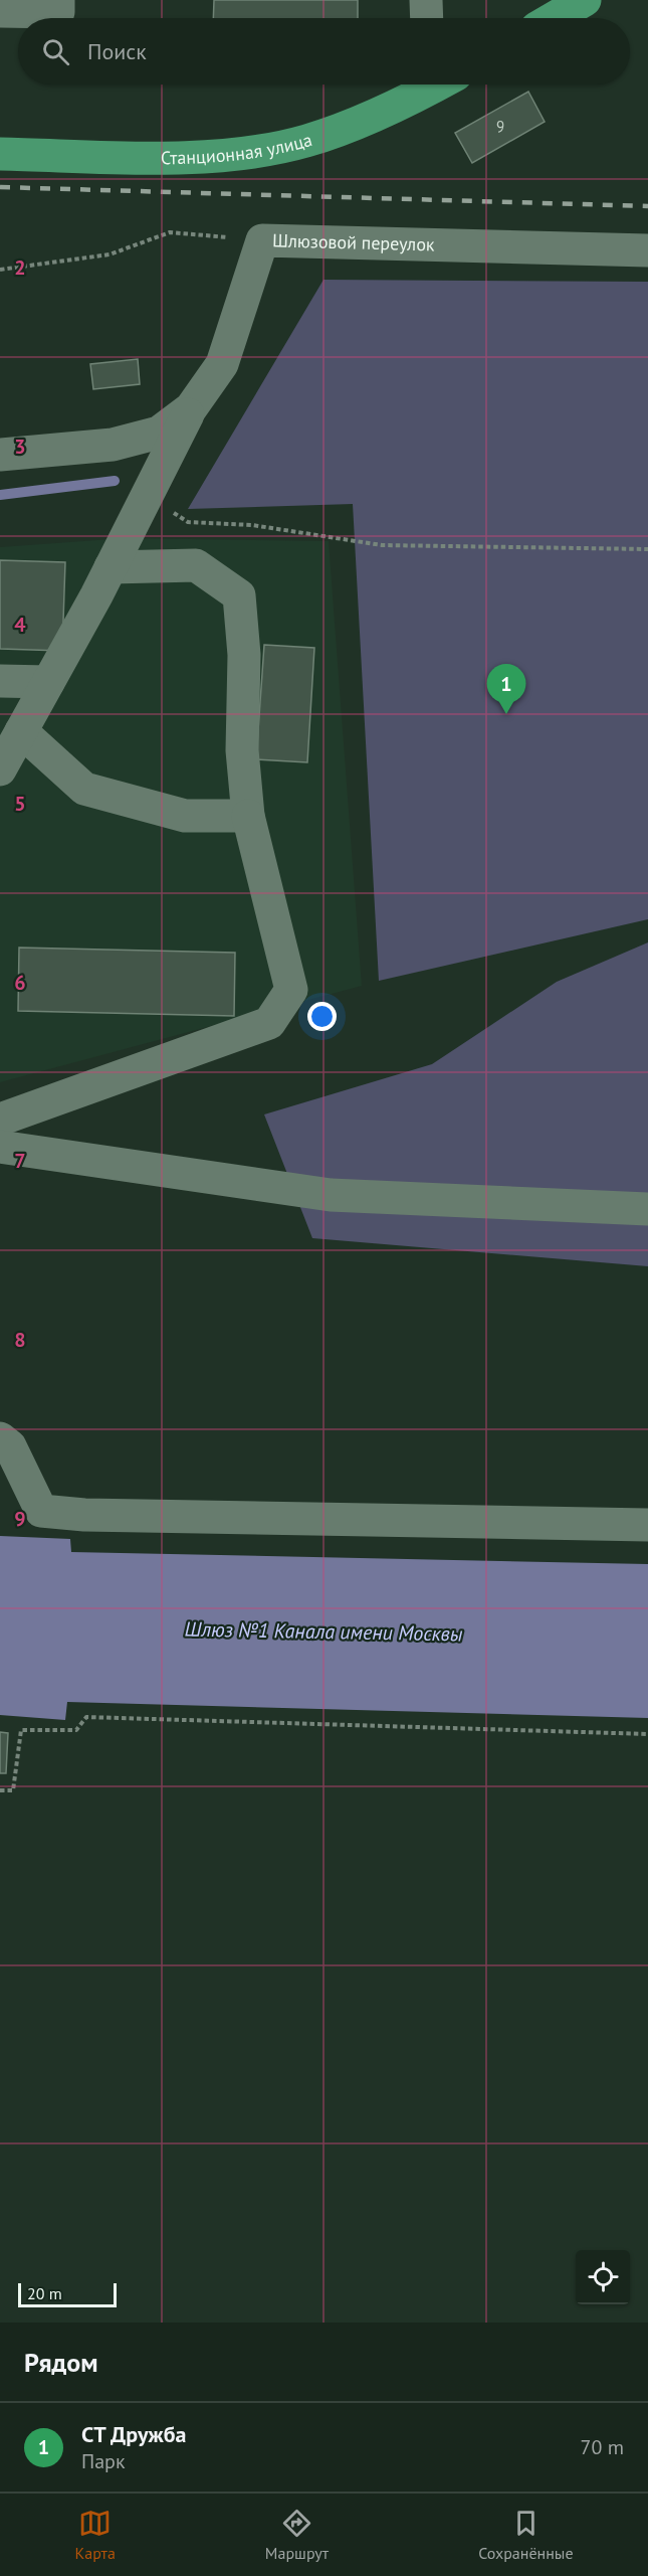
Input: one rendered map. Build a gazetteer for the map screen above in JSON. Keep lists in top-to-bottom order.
{
  "streets": {
    "main road": ["Станционная улица"],
    "street": ["Шлюзовой переулок"]
  },
  "water": ["Шлюз №1 Канала имени Москвы"],
  "house_numbers": ["9"],
  "scale_bar": "20 m",
  "page": {
    "search": "Поиск",
    "pins": "1",
    "scale": "20 m",
    "heading": "Рядом",
    "list": [
      {
        "mark": "1",
        "name": "СТ Дружба",
        "note": "Парк",
        "value": "70 m"
      }
    ],
    "nav": ["Карта", "Маршрут", "Сохранённые"]
  },
  "grid": {
    "rows": [
      "2",
      "3",
      "4",
      "5",
      "6",
      "7",
      "8",
      "9"
    ]
  }
}
